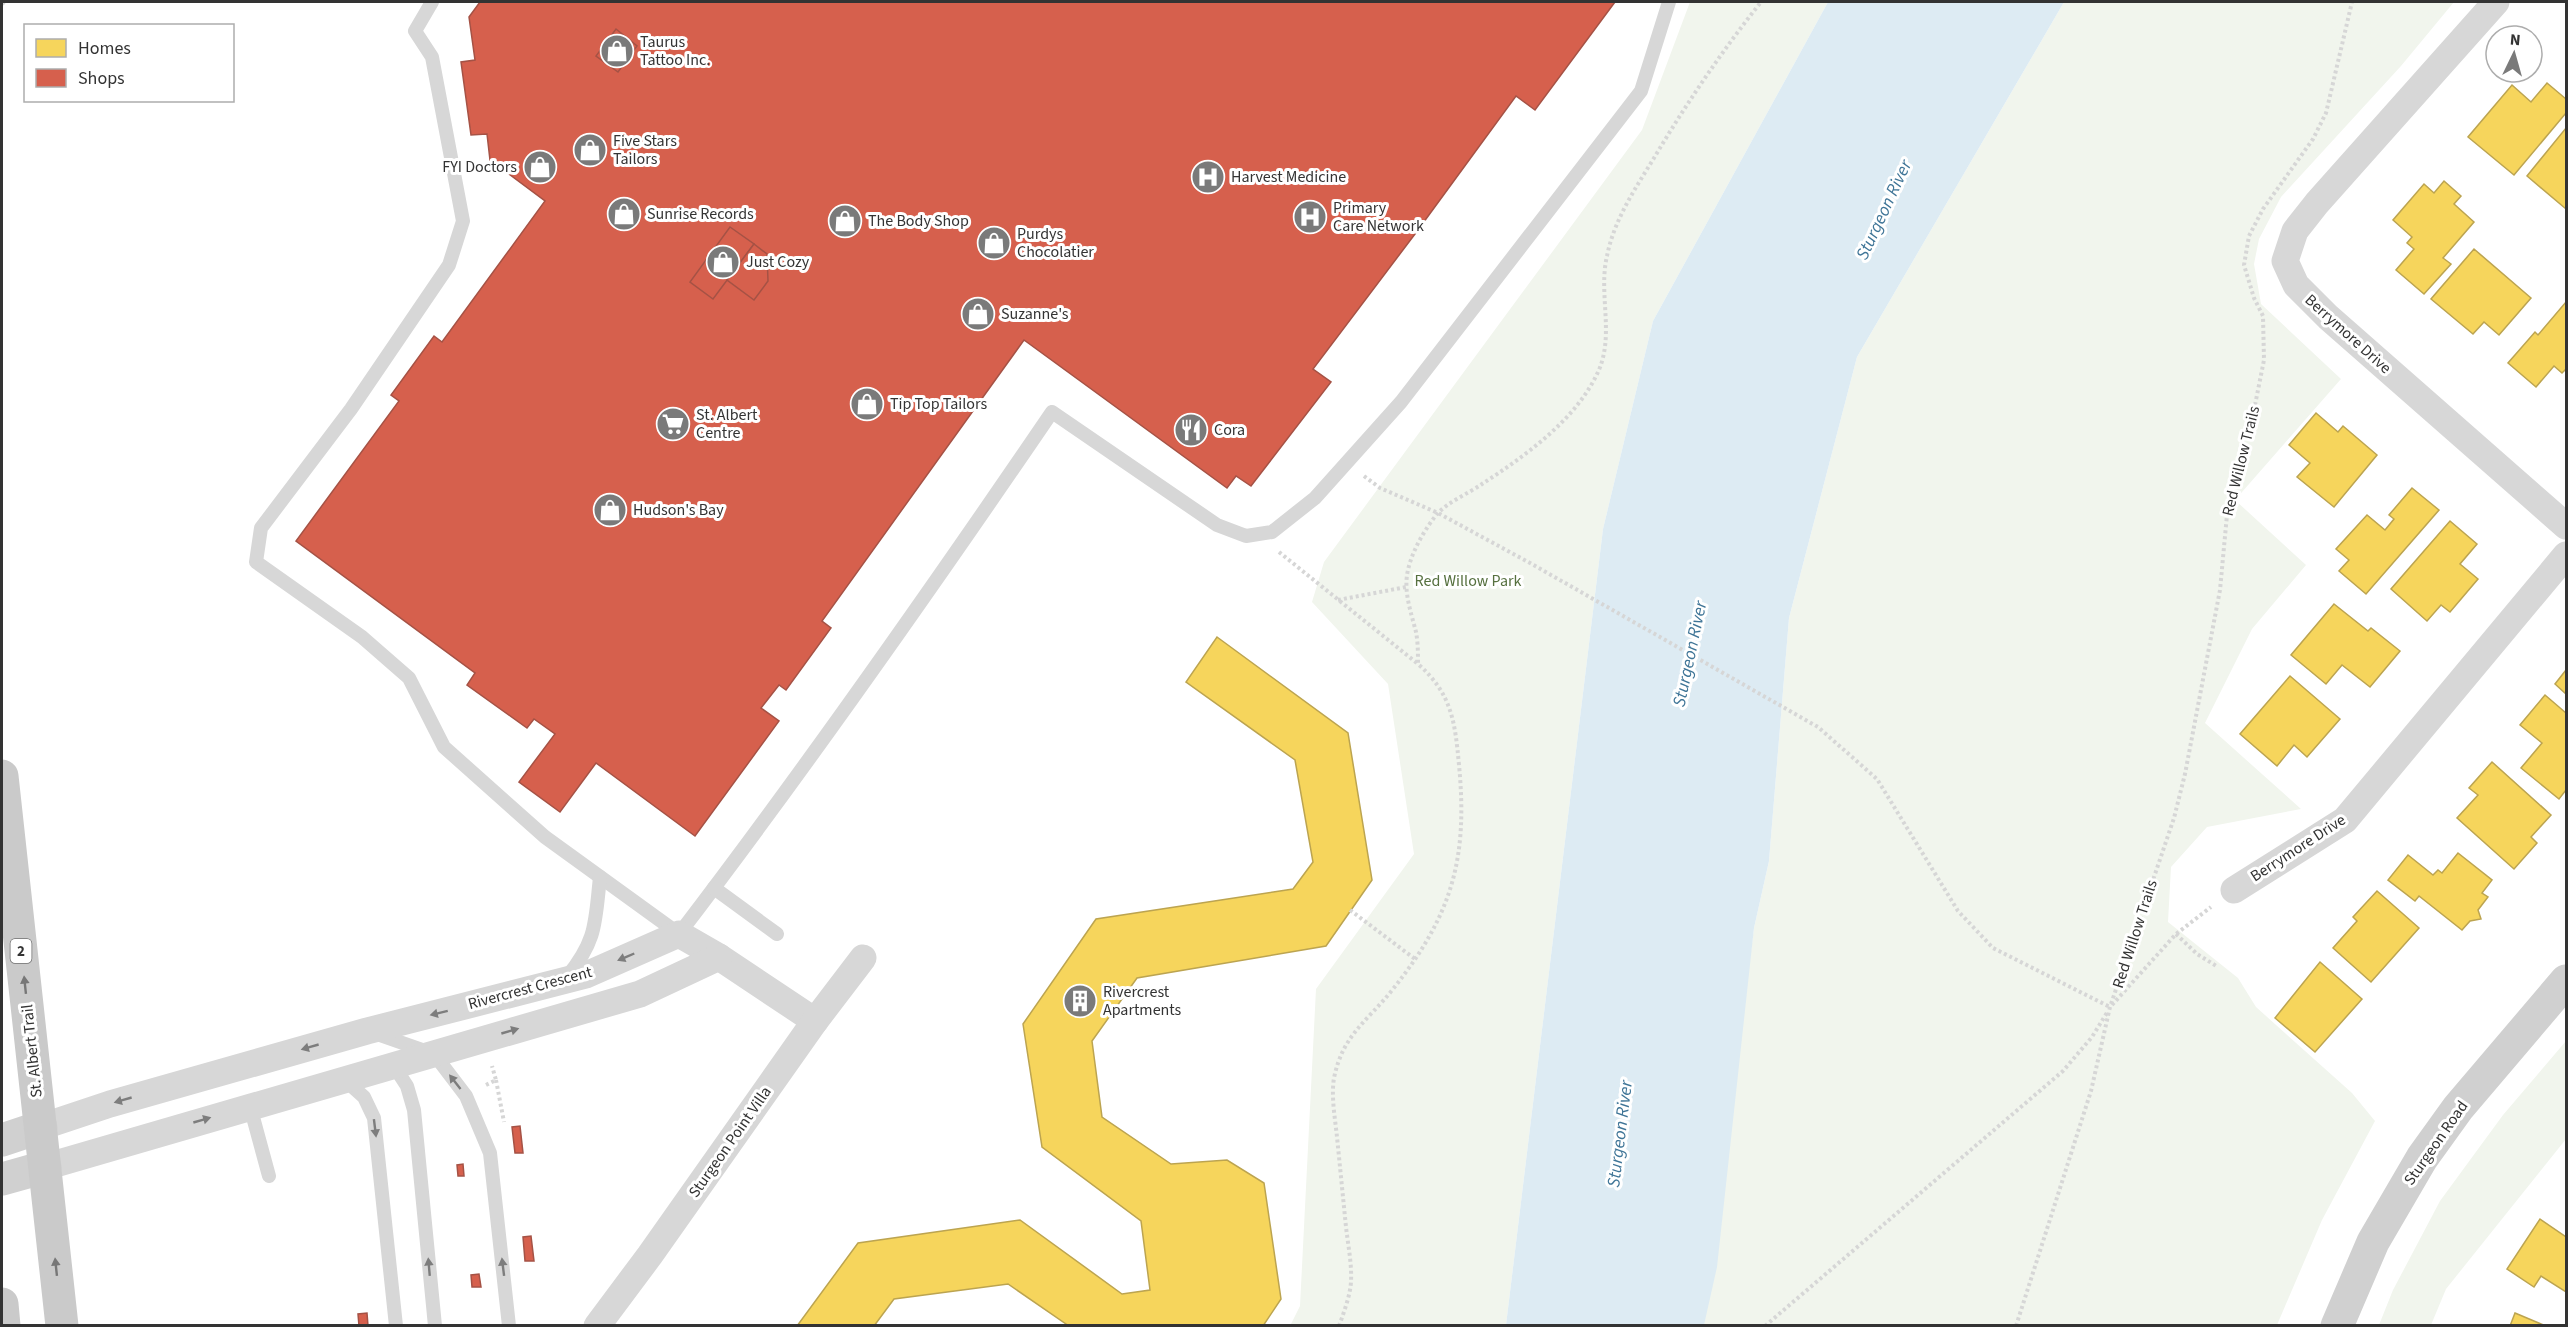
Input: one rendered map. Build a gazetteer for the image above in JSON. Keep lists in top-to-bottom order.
{
  "streets": {
    "main road": ["2", "St. Albert Trail", "Sturgeon Road"],
    "street": ["Berrymore Drive", "Rivercrest Crescent", "Sturgeon Point Villa"],
    "path": ["Red Willow Trails"]
  },
  "crossings": [
    ["Rivercrest Crescent", "St. Albert Trail"]
  ],
  "one_way": ["St. Albert Trail"],
  "water": ["Sturgeon River"],
  "parks": ["Red Willow Park"],
  "places": {
    "shop": [
      "Taurus Tattoo Inc.",
      "Five Stars Tailors",
      "FYI Doctors",
      "Sunrise Records",
      "The Body Shop",
      "Purdys Chocolatier",
      "Just Cozy",
      "Suzanne's",
      "Tip Top Tailors",
      "Hudson's Bay"
    ],
    "hospital": ["Harvest Medicine", "Primary Care Network"],
    "supermarket": ["St. Albert Centre"],
    "restaurant": ["Cora"],
    "building": ["Rivercrest Apartments"]
  },
  "legend": ["Homes", "Shops"],
  "north": "top"
}
